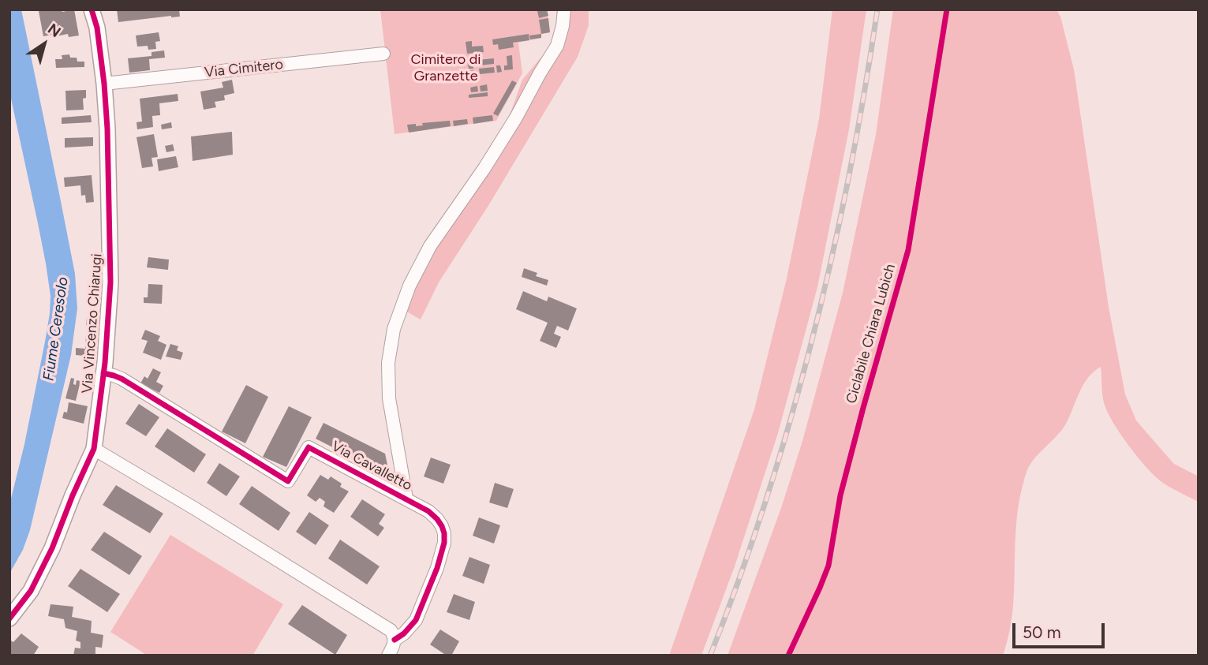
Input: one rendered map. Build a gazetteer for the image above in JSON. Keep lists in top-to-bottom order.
{
  "streets": {
    "street": ["Via Cimitero", "Via Vincenzo Chiarugi", "Via Cavalletto"],
    "cycle path": ["Ciclabile Chiara Lubich"]
  },
  "crossings": [
    ["Via Cimitero", "Via Vincenzo Chiarugi"],
    ["Via Vincenzo Chiarugi", "Via Cavalletto"]
  ],
  "water": ["Fiume Ceresolo"],
  "parks": ["Cimitero di Granzette"],
  "scale_bar": "50 m",
  "north": "top right"
}
